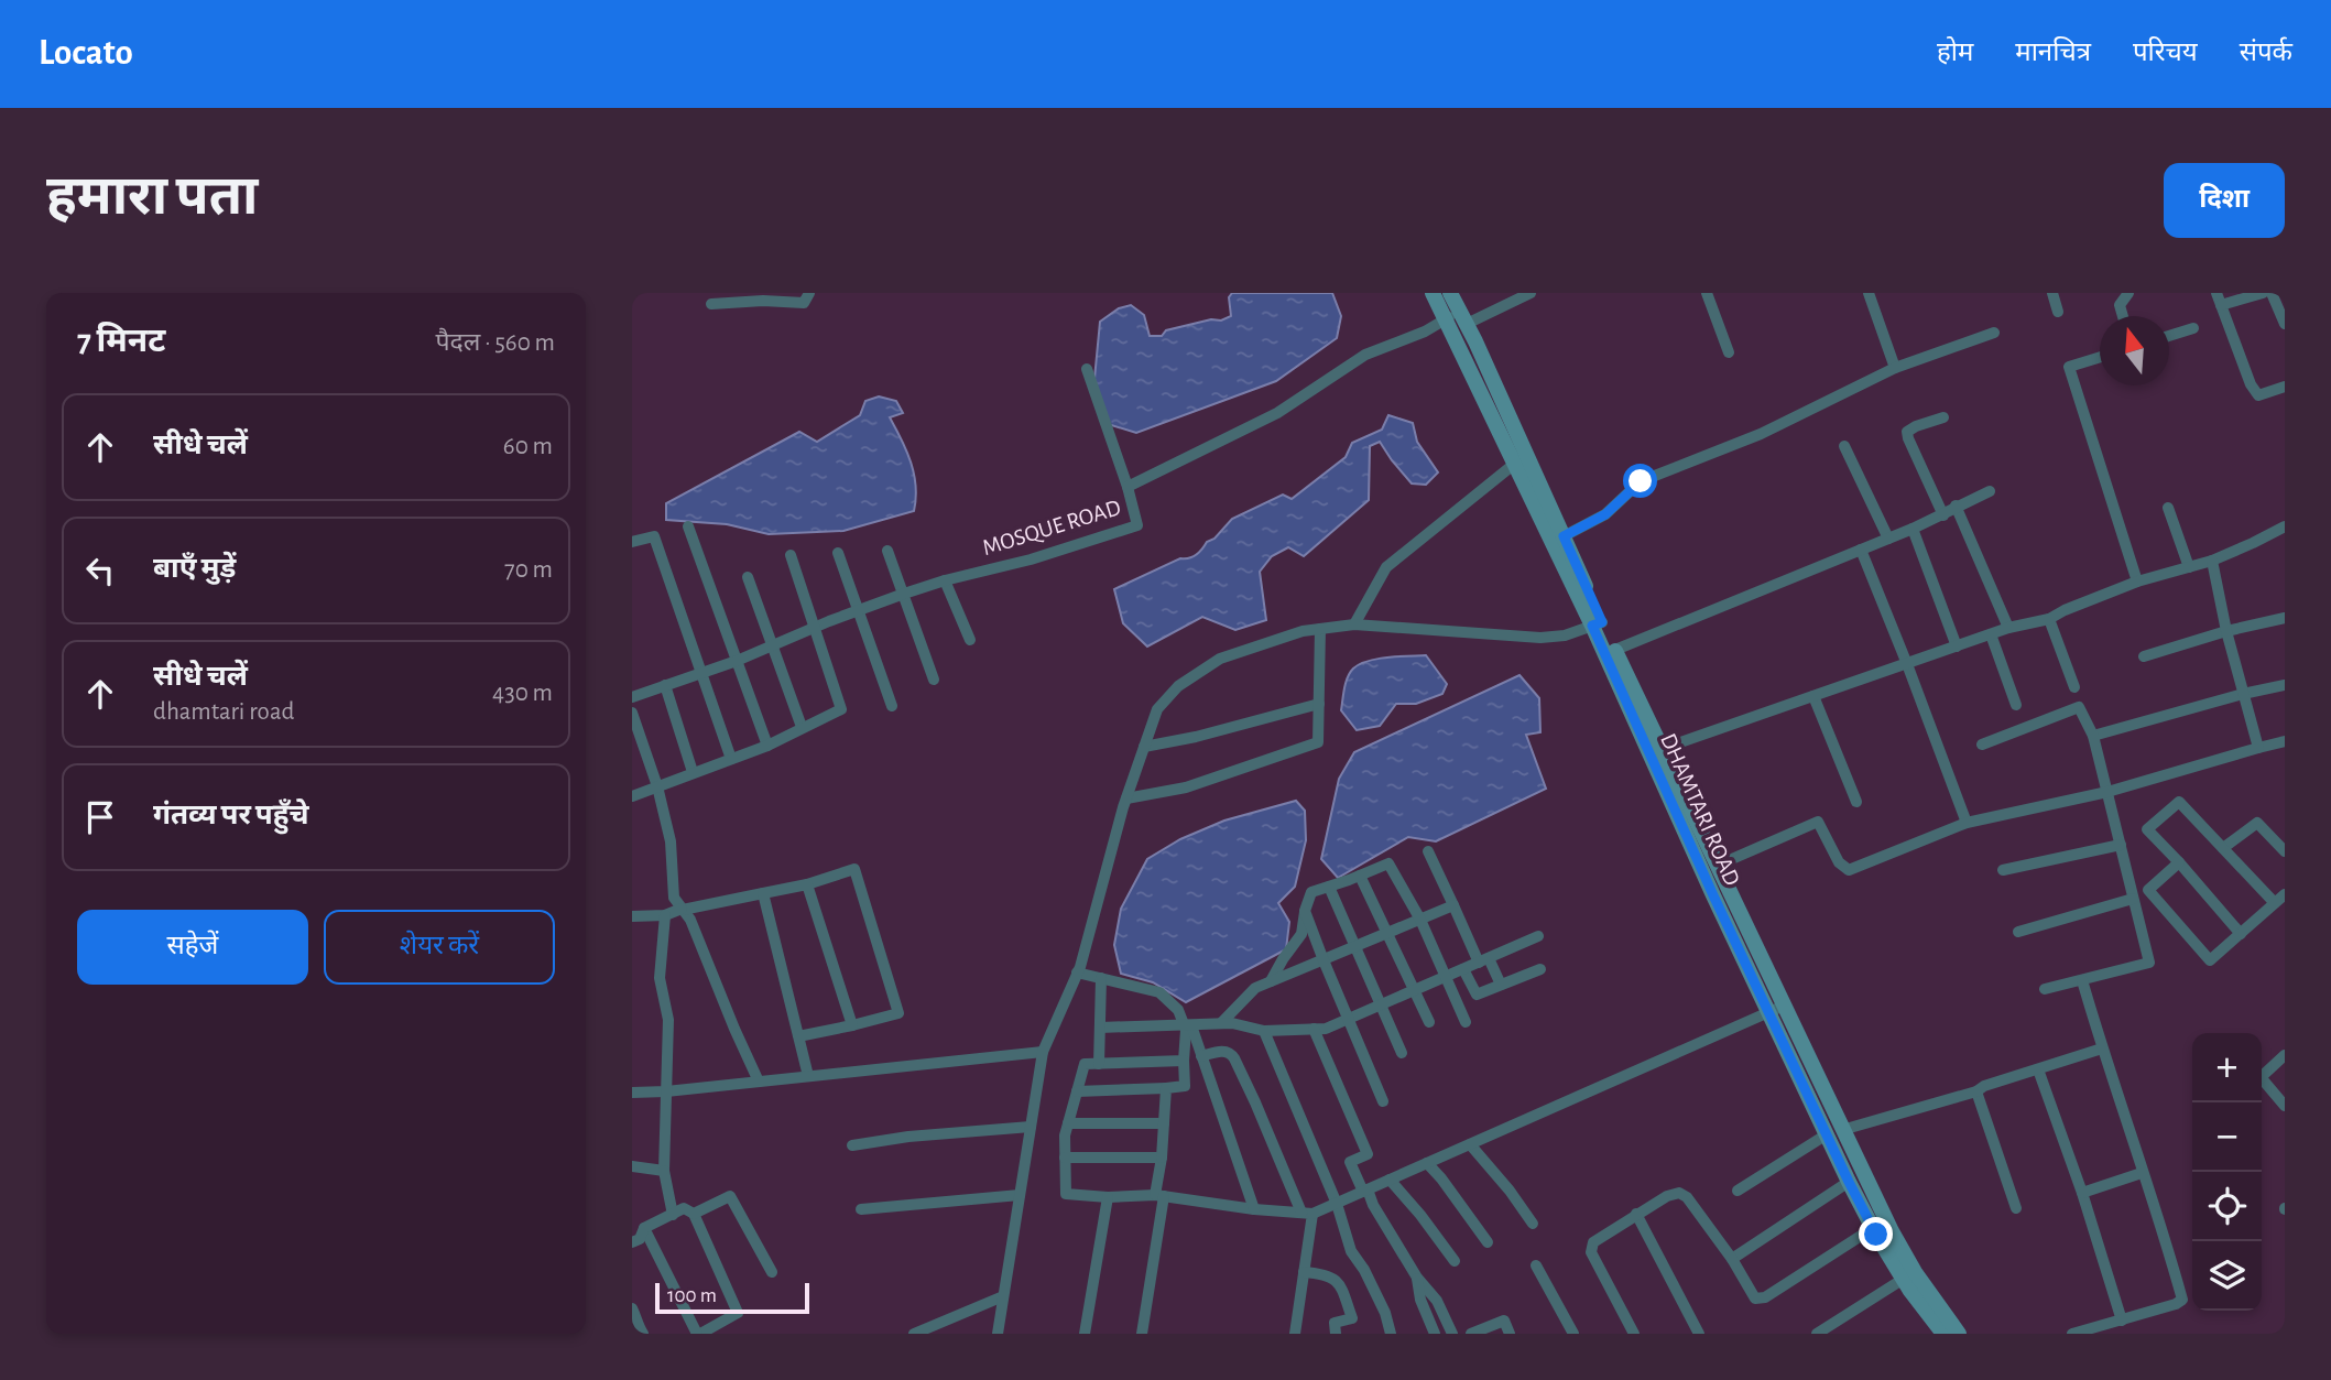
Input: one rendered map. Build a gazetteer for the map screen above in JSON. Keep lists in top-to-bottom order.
{
  "streets": {
    "main road": ["DHAMTARI ROAD"],
    "street": ["MOSQUE ROAD"]
  },
  "scale_bar": "100 m",
  "north": "top",
  "page": {
    "header": "Locato",
    "nav": [
      "होम",
      "मानचित्र",
      "परिचय",
      "संपर्क"
    ],
    "buttons": [
      "दिशा",
      ["सहेजें", "शेयर करें"]
    ],
    "title": "हमारा पता",
    "heading": ["7 मिनट", "पैदल · 560 m"],
    "list": [
      ["सीधे चलें", "60 m"],
      ["बाएँ मुड़ें", "70 m"],
      ["सीधे चलें", "dhamtari road", "430 m"],
      "गंतव्य पर पहुँचे"
    ],
    "map_buttons": ["+", "−"],
    "scale": "100 m"
  }
}
